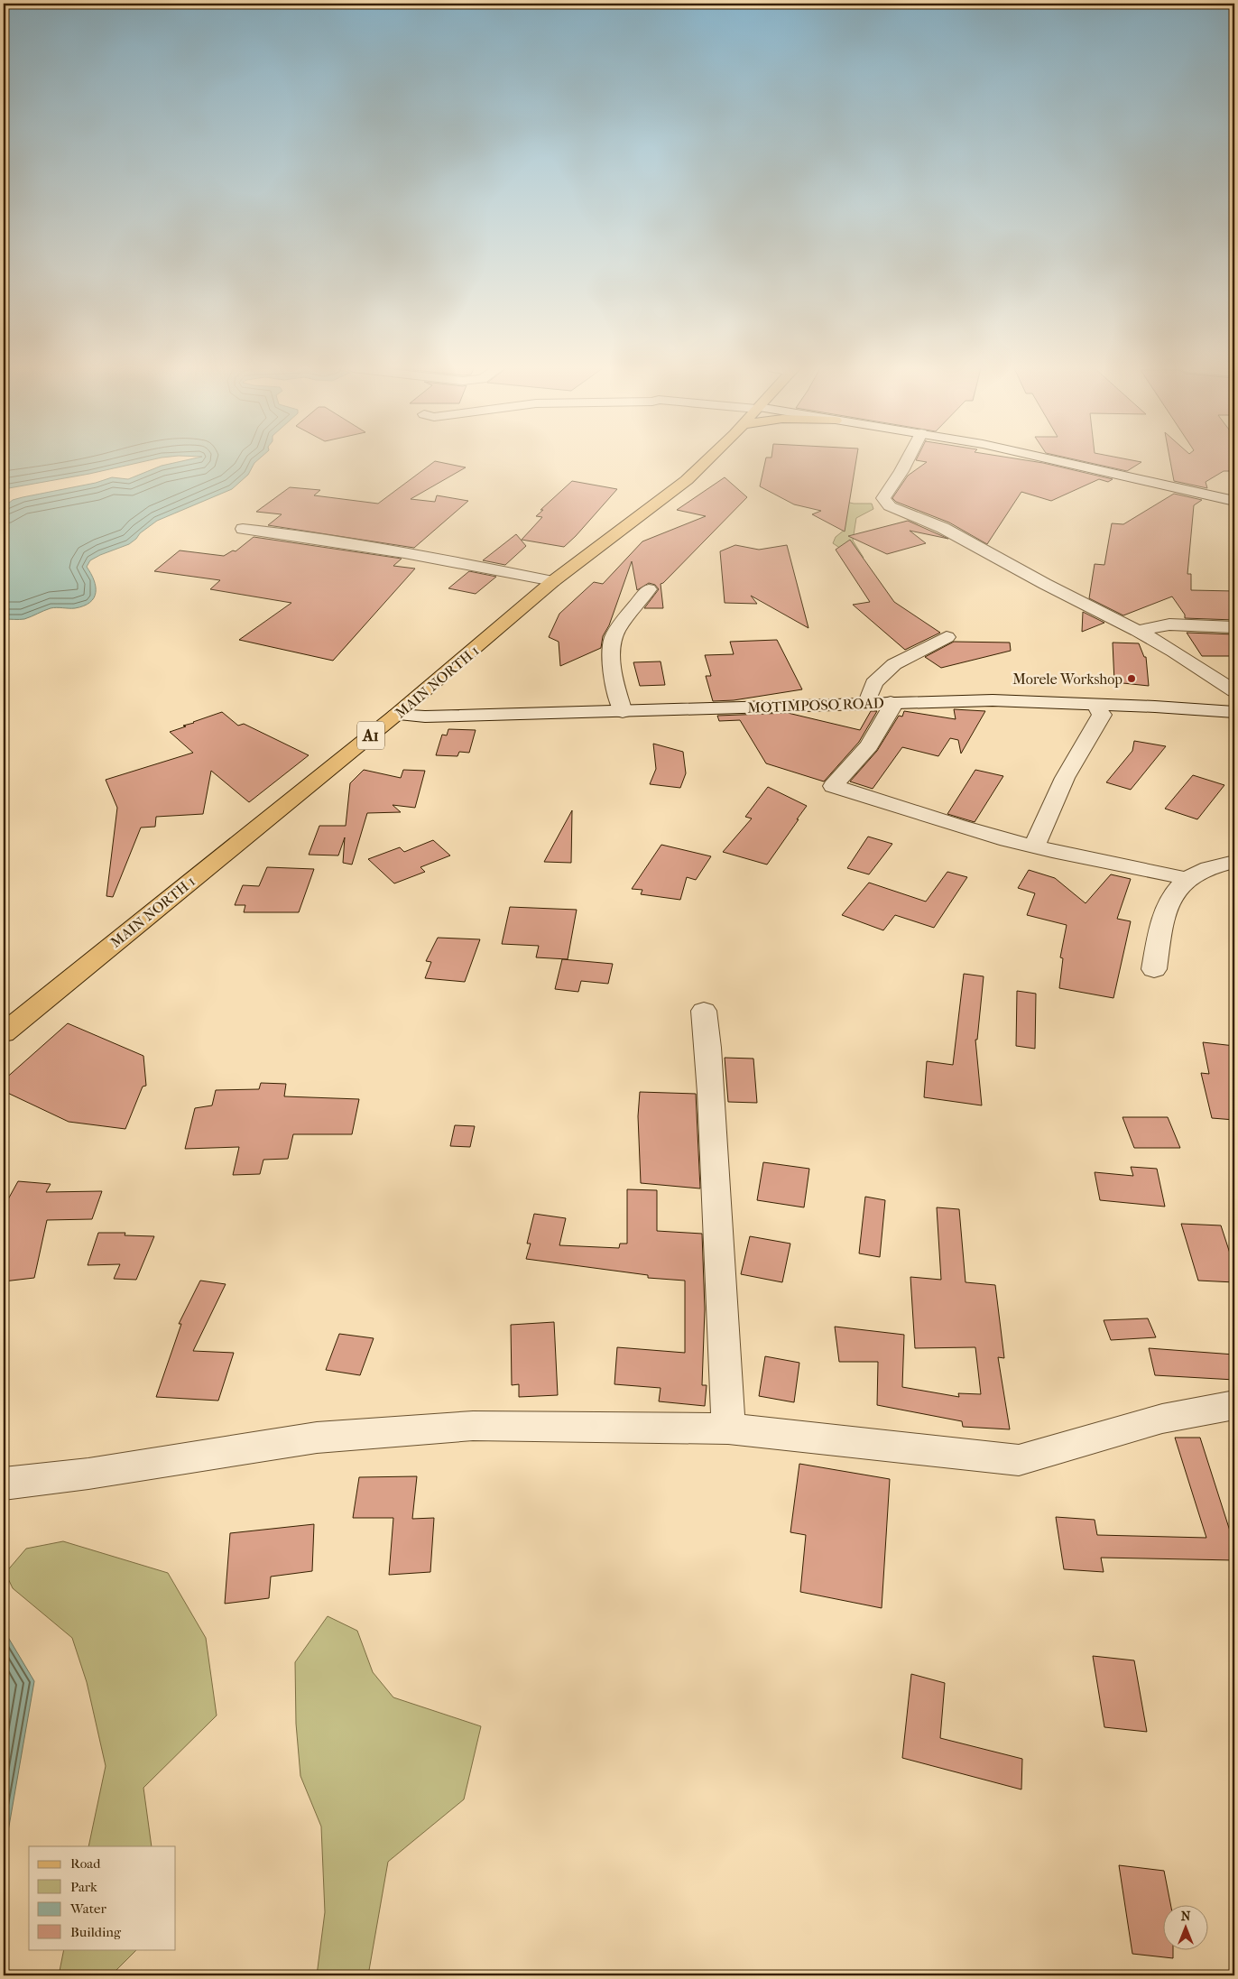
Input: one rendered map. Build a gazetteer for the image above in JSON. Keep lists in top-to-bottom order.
{
  "streets": {
    "main road": ["MAIN NORTH 1", "A1"],
    "street": ["MOTIMPOSO ROAD"]
  },
  "crossings": [
    ["MAIN NORTH 1", "MOTIMPOSO ROAD"]
  ],
  "places": ["Morele Workshop"],
  "legend": [
    "Road",
    "Park",
    "Water",
    "Building"
  ],
  "north": "top"
}
